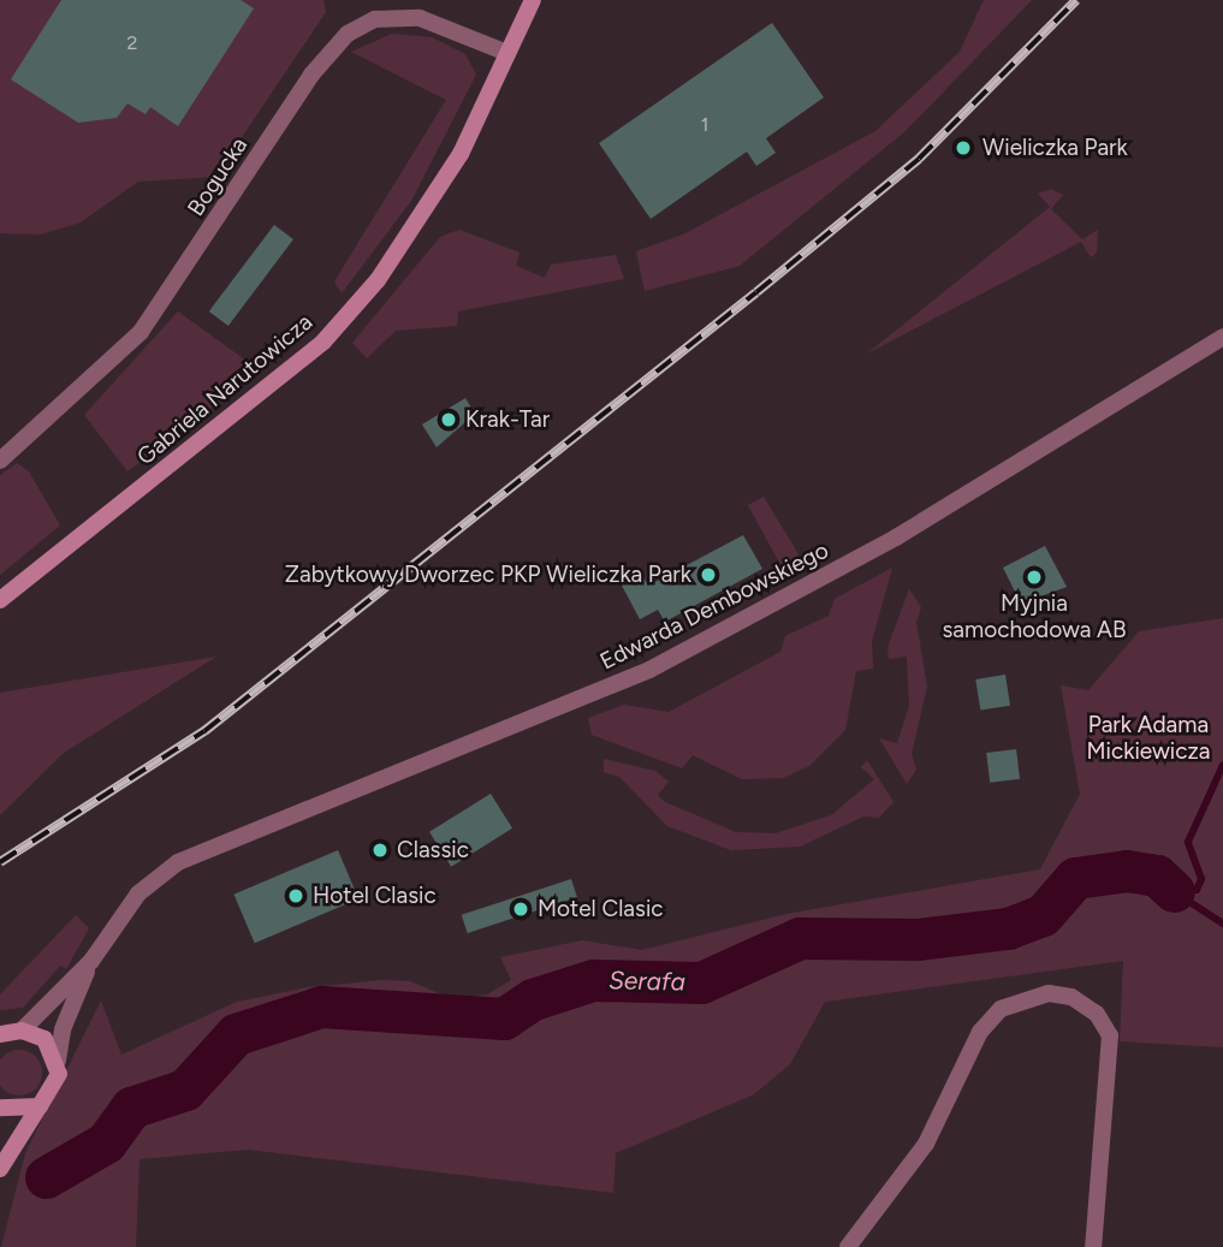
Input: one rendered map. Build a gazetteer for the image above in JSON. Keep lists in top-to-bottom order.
{
  "streets": {
    "main road": ["Gabriela Narutowicza"],
    "street": ["Bogucka", "Edwarda Dembowskiego"]
  },
  "crossings": [
    ["Bogucka", "Gabriela Narutowicza"]
  ],
  "water": ["Serafa"],
  "parks": ["Park Adama Mickiewicza"],
  "places": [
    "Wieliczka Park",
    "Krak-Tar",
    "Zabytkowy Dworzec PKP Wieliczka Park",
    "Myjnia samochodowa AB",
    "Classic",
    "Hotel Clasic",
    "Motel Clasic"
  ],
  "house_numbers": ["2", "1"]
}
